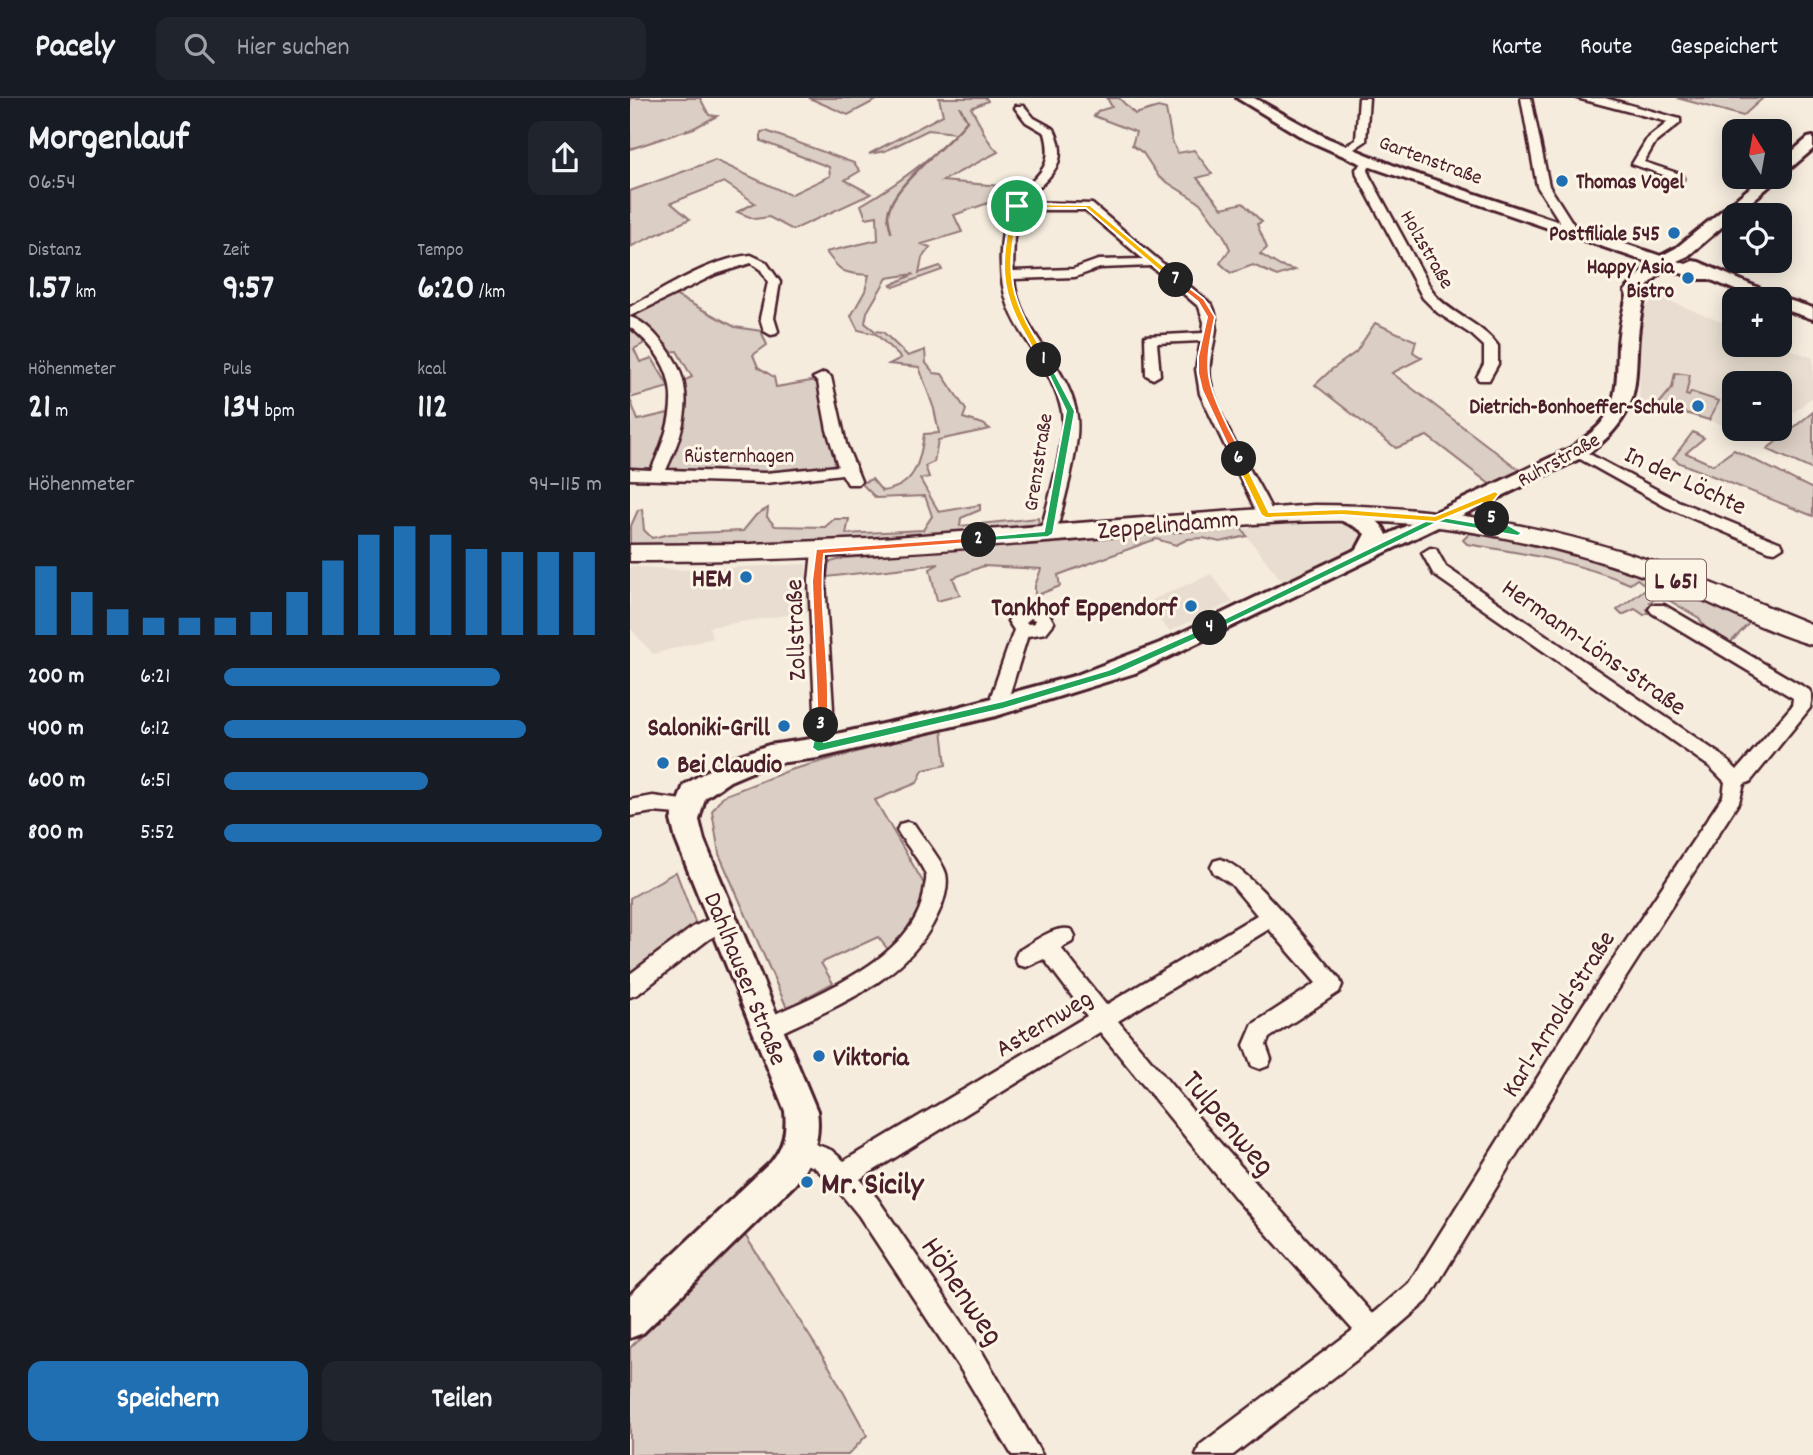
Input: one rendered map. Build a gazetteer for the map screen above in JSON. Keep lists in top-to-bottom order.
{
  "streets": {
    "main road": ["Zeppelindamm", "L 651"],
    "street": [
      "Gartenstraße",
      "Holzstraße",
      "Rüsternhagen",
      "Ruhrstraße",
      "Grenzstraße",
      "In der Löchte",
      "Zollstraße",
      "Hermann-Löns-Straße",
      "Dahlhauser Straße",
      "Karl-Arnold-Straße",
      "Asternweg",
      "Tulpenweg",
      "Höhenweg"
    ]
  },
  "crossings": [
    ["Gartenstraße", "Holzstraße"],
    ["Gartenstraße", "Ruhrstraße"],
    ["Ruhrstraße", "In der Löchte"],
    ["Ruhrstraße", "Zeppelindamm"],
    ["Ruhrstraße", "Zollstraße"],
    ["Ruhrstraße", "Dahlhauser Straße"],
    ["Grenzstraße", "Zeppelindamm"],
    ["Zeppelindamm", "Zollstraße"],
    ["Hermann-Löns-Straße", "Karl-Arnold-Straße"],
    ["Dahlhauser Straße", "Höhenweg"],
    ["Karl-Arnold-Straße", "Tulpenweg"],
    ["Asternweg", "Tulpenweg"],
    ["Asternweg", "Höhenweg"]
  ],
  "places": [
    "Thomas Vogel",
    "Postfiliale 545",
    "Happy Asia Bistro",
    "Dietrich-Bonhoeffer-Schule",
    "HEM",
    "Tankhof Eppendorf",
    "Saloniki-Grill",
    "Bei Claudio",
    "Viktoria",
    "Mr. Sicily"
  ],
  "north": "top",
  "page": {
    "header": "Pacely",
    "search": "Hier suchen",
    "nav": ["Karte", "Route", "Gespeichert"],
    "heading": ["Morgenlauf", "06:54"],
    "map_buttons": ["+", "−"],
    "stats": [
      ["Distanz", "1.57 km"],
      ["Zeit", "9:57"],
      ["Tempo", "6:20 /km"],
      ["Höhenmeter", "21 m"],
      ["Puls", "134 bpm"],
      ["kcal", "112"]
    ],
    "pins": [
      "7",
      "1",
      "6",
      "5",
      "2",
      "4",
      "3"
    ],
    "chart": ["Höhenmeter", "94–115 m"],
    "list": [
      {
        "name": "200 m",
        "note": "6:21"
      },
      {
        "name": "400 m",
        "note": "6:12"
      },
      {
        "name": "600 m",
        "note": "6:51"
      },
      {
        "name": "800 m",
        "note": "5:52"
      }
    ],
    "buttons": ["Speichern", "Teilen"]
  }
}
